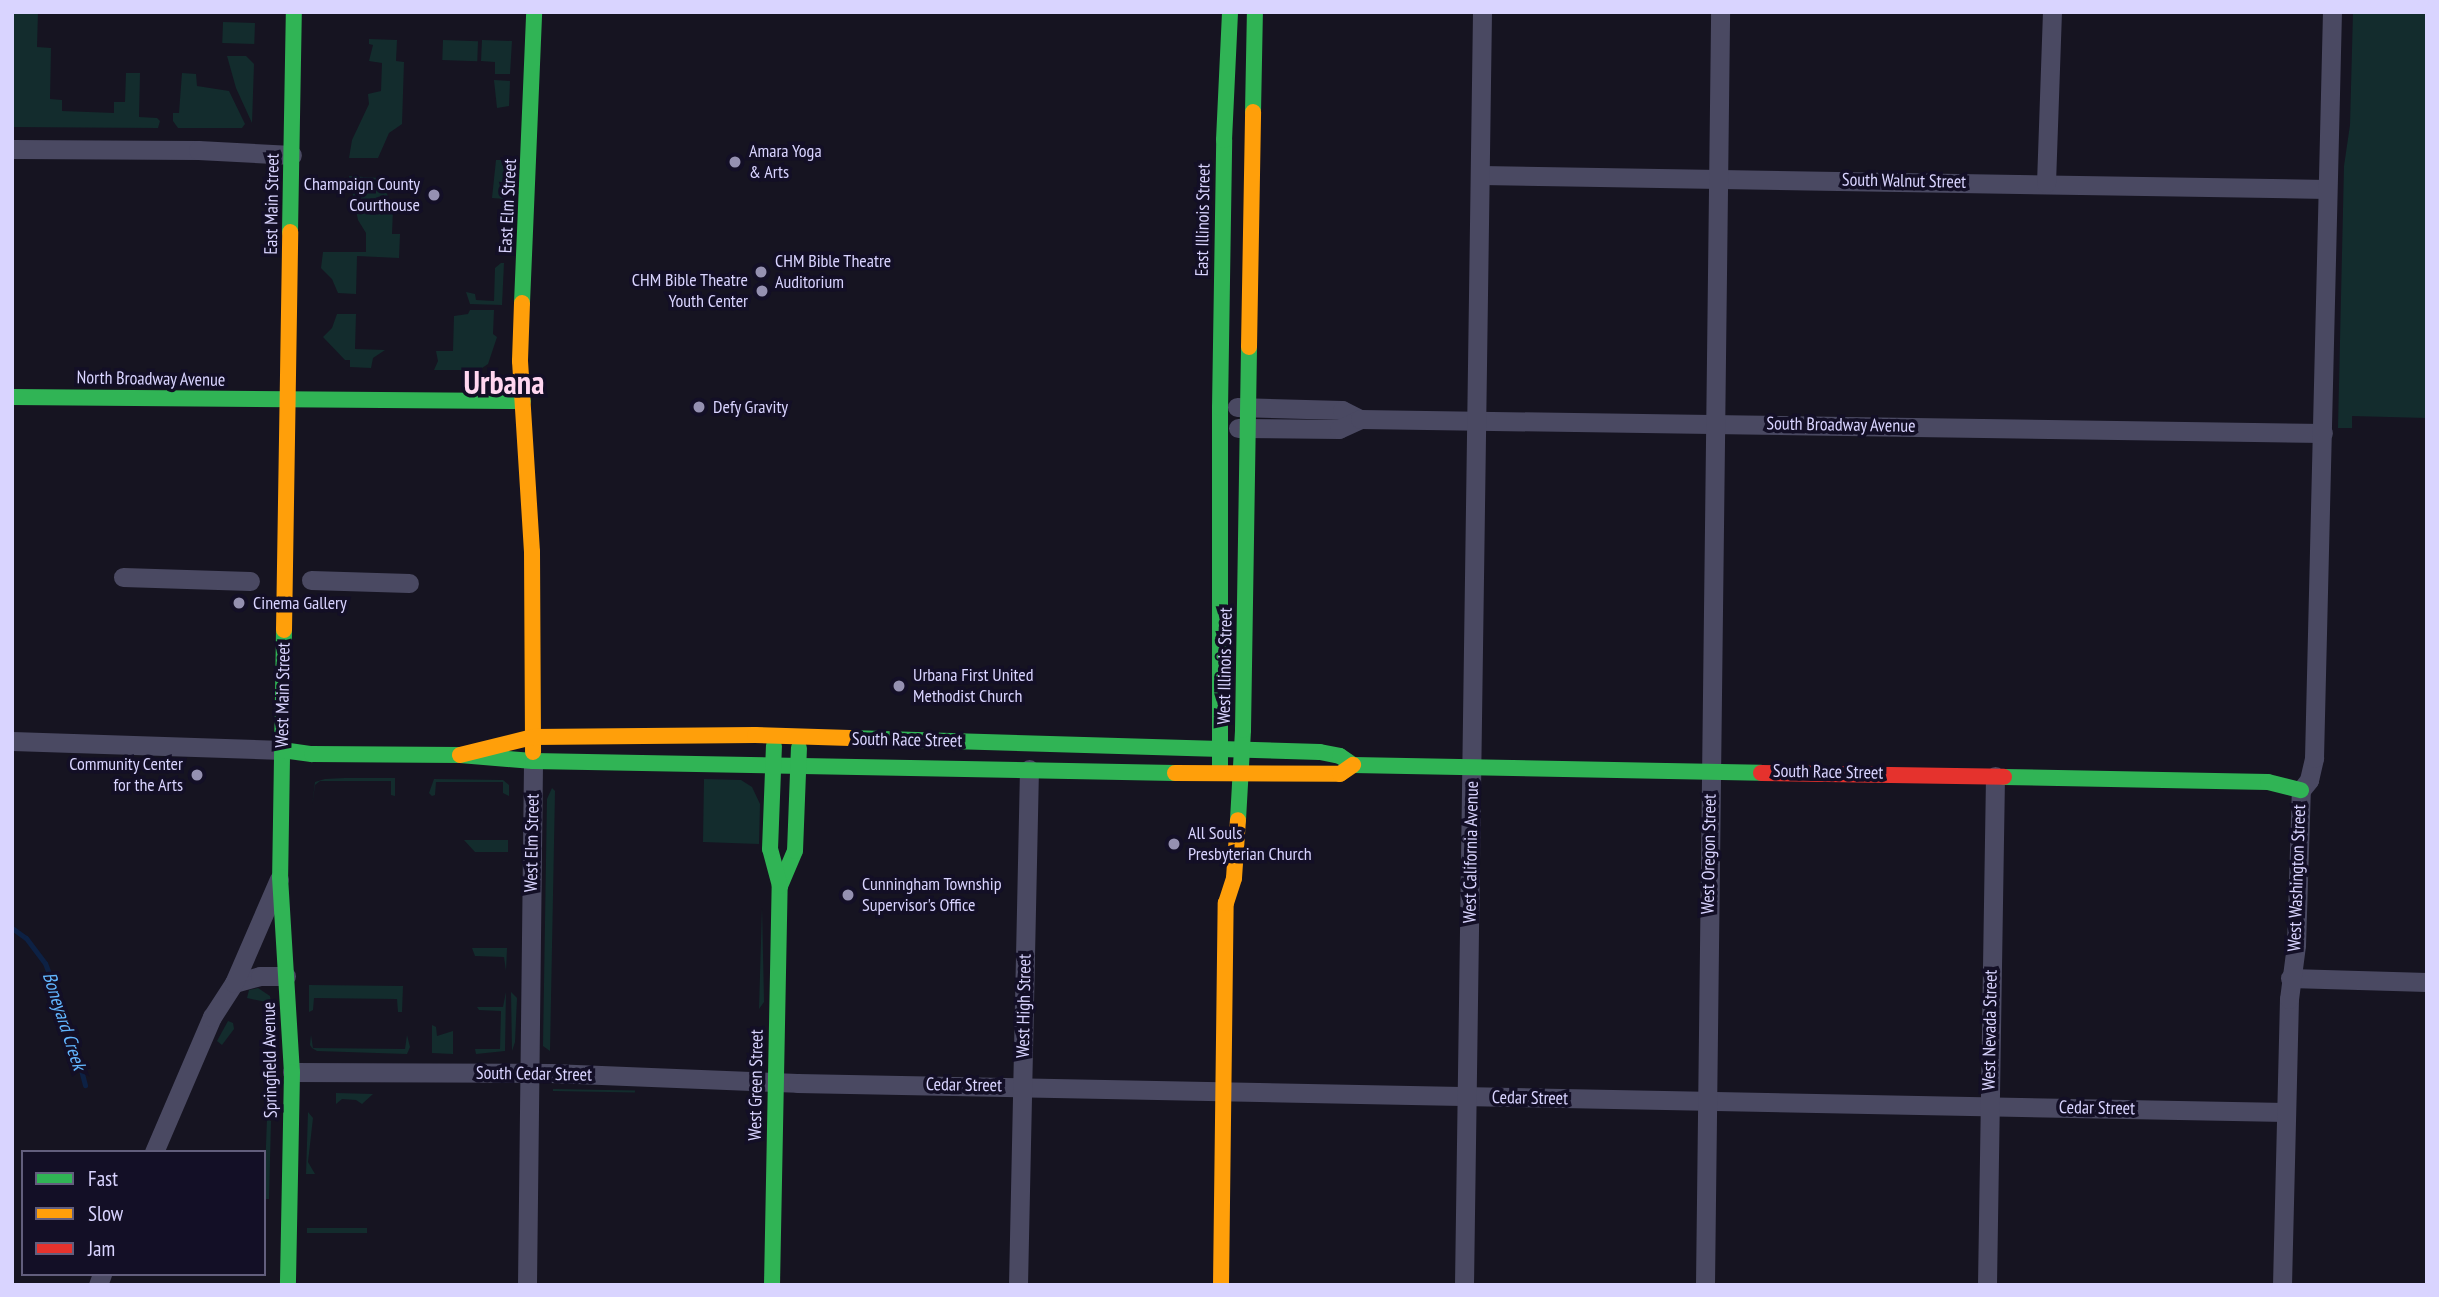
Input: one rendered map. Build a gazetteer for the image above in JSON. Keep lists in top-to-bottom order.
{
  "streets": {
    "street": [
      "South Walnut Street",
      "East Main Street",
      "East Elm Street",
      "East Illinois Street",
      "North Broadway Avenue",
      "South Broadway Avenue",
      "West Illinois Street",
      "West Main Street",
      "South Race Street",
      "West Elm Street",
      "West California Avenue",
      "West Oregon Street",
      "West Washington Street",
      "West High Street",
      "West Nevada Street",
      "Springfield Avenue",
      "South Cedar Street",
      "West Green Street",
      "Cedar Street"
    ]
  },
  "crossings": [
    ["South Walnut Street", "West California Avenue"],
    ["South Walnut Street", "West Oregon Street"],
    ["South Walnut Street", "West Washington Street"],
    ["East Main Street", "North Broadway Avenue"],
    ["East Main Street", "West Main Street"],
    ["East Elm Street", "West Elm Street"],
    ["East Illinois Street", "South Broadway Avenue"],
    ["East Illinois Street", "West Illinois Street"],
    ["North Broadway Avenue", "West Main Street"],
    ["South Broadway Avenue", "West Illinois Street"],
    ["South Broadway Avenue", "West California Avenue"],
    ["South Broadway Avenue", "West Oregon Street"],
    ["South Broadway Avenue", "West Washington Street"],
    ["West Illinois Street", "South Race Street"],
    ["West Illinois Street", "Cedar Street"],
    ["West Main Street", "South Race Street"],
    ["West Main Street", "Springfield Avenue"],
    ["South Race Street", "West Elm Street"],
    ["South Race Street", "West California Avenue"],
    ["South Race Street", "West Oregon Street"],
    ["South Race Street", "West Washington Street"],
    ["South Race Street", "West High Street"],
    ["South Race Street", "West Nevada Street"],
    ["South Race Street", "West Green Street"],
    ["West Elm Street", "South Cedar Street"],
    ["West California Avenue", "Cedar Street"],
    ["West Oregon Street", "Cedar Street"],
    ["West Washington Street", "Cedar Street"],
    ["West High Street", "Cedar Street"],
    ["West Nevada Street", "Cedar Street"],
    ["Springfield Avenue", "South Cedar Street"],
    ["South Cedar Street", "West Green Street"],
    ["South Cedar Street", "Cedar Street"],
    ["West Green Street", "Cedar Street"]
  ],
  "districts": ["Urbana"],
  "water": ["Boneyard Creek"],
  "places": [
    "Amara Yoga & Arts",
    "Champaign County Courthouse",
    "CHM Bible Theatre Auditorium",
    "CHM Bible Theatre Youth Center",
    "Defy Gravity",
    "Cinema Gallery",
    "Urbana First United Methodist Church",
    "Community Center for the Arts",
    "All Souls Presbyterian Church",
    "Cunningham Township Supervisor's Office"
  ],
  "legend": ["Fast", "Slow", "Jam"]
}
